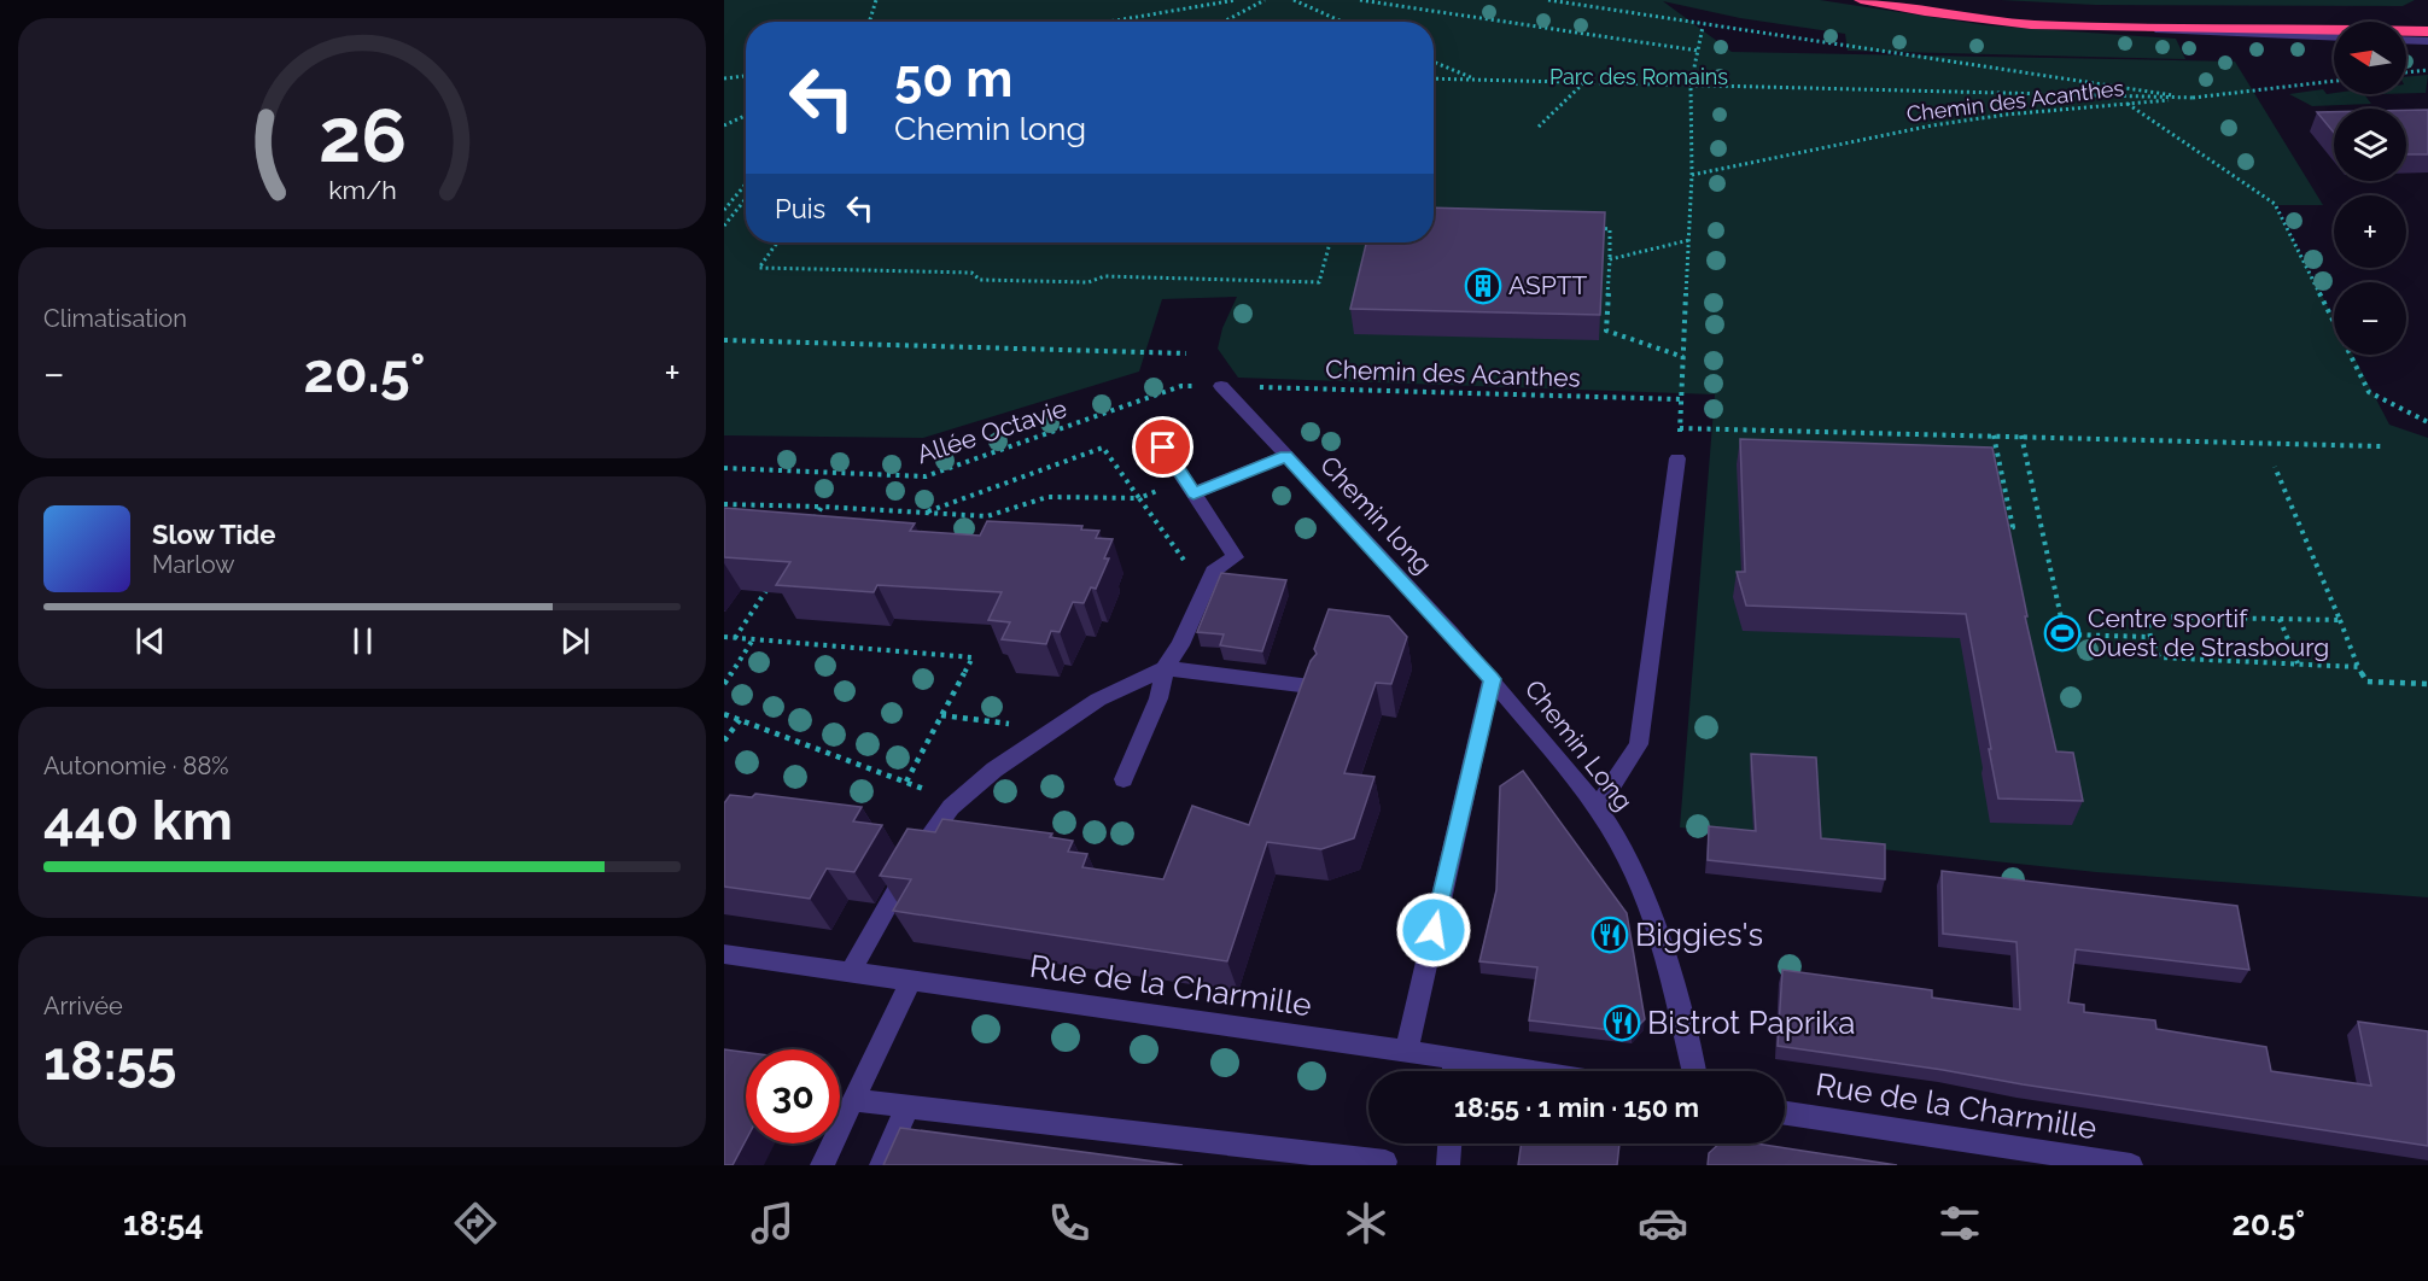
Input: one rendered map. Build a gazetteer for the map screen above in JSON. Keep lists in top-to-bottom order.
{
  "streets": {
    "street": ["Chemin long", "Chemin Long", "Rue de la Charmille"],
    "path": ["Chemin des Acanthes", "Allée Octavie"]
  },
  "crossings": [
    ["Chemin des Acanthes", "Allée Octavie"],
    ["Chemin des Acanthes", "Chemin long"],
    ["Allée Octavie", "Chemin long"],
    ["Chemin long", "Chemin Long"],
    ["Chemin Long", "Rue de la Charmille"]
  ],
  "parks": ["Parc des Romains"],
  "places": {
    "building": ["ASPTT"],
    "sports": ["Centre sportif Ouest de Strasbourg"],
    "restaurant": ["Biggies's", "Bistrot Paprika"]
  },
  "north": "left",
  "page": {
    "map_buttons": ["+", "−"],
    "turn": ["50 m", "Chemin long"],
    "then": "Puis",
    "tile": [
      "Climatisation",
      ["Autonomie · 88%", "440 km"],
      ["Arrivée", "18:55"]
    ],
    "heat": ["−", "20.5°", "+"],
    "song": ["Slow Tide", "Marlow"],
    "limit": "30",
    "trip": "18:55 · 1 min · 150 m",
    "tabs": ["18:54", "20.5°"],
    "gauge": ["26", "km/h"]
  }
}
